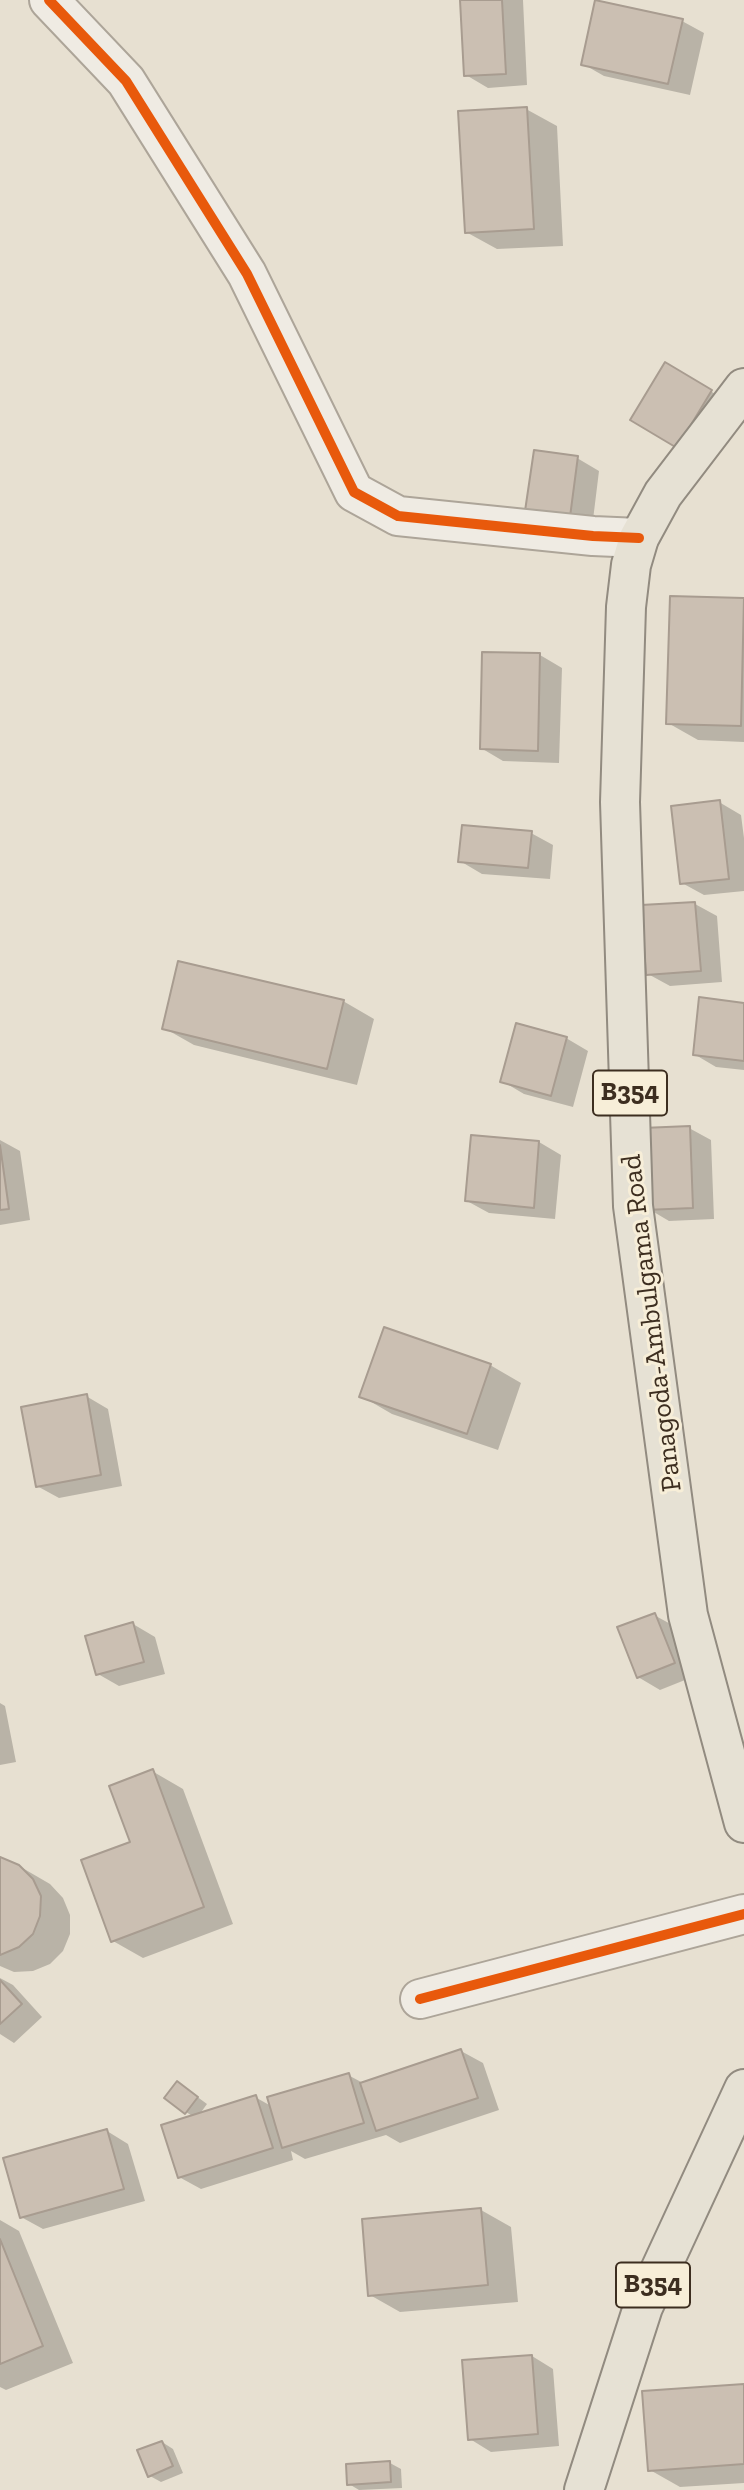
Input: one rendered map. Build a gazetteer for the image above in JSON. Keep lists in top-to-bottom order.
{
  "streets": {
    "main road": ["B354", "Panagoda-Ambulgama Road"]
  }
}
